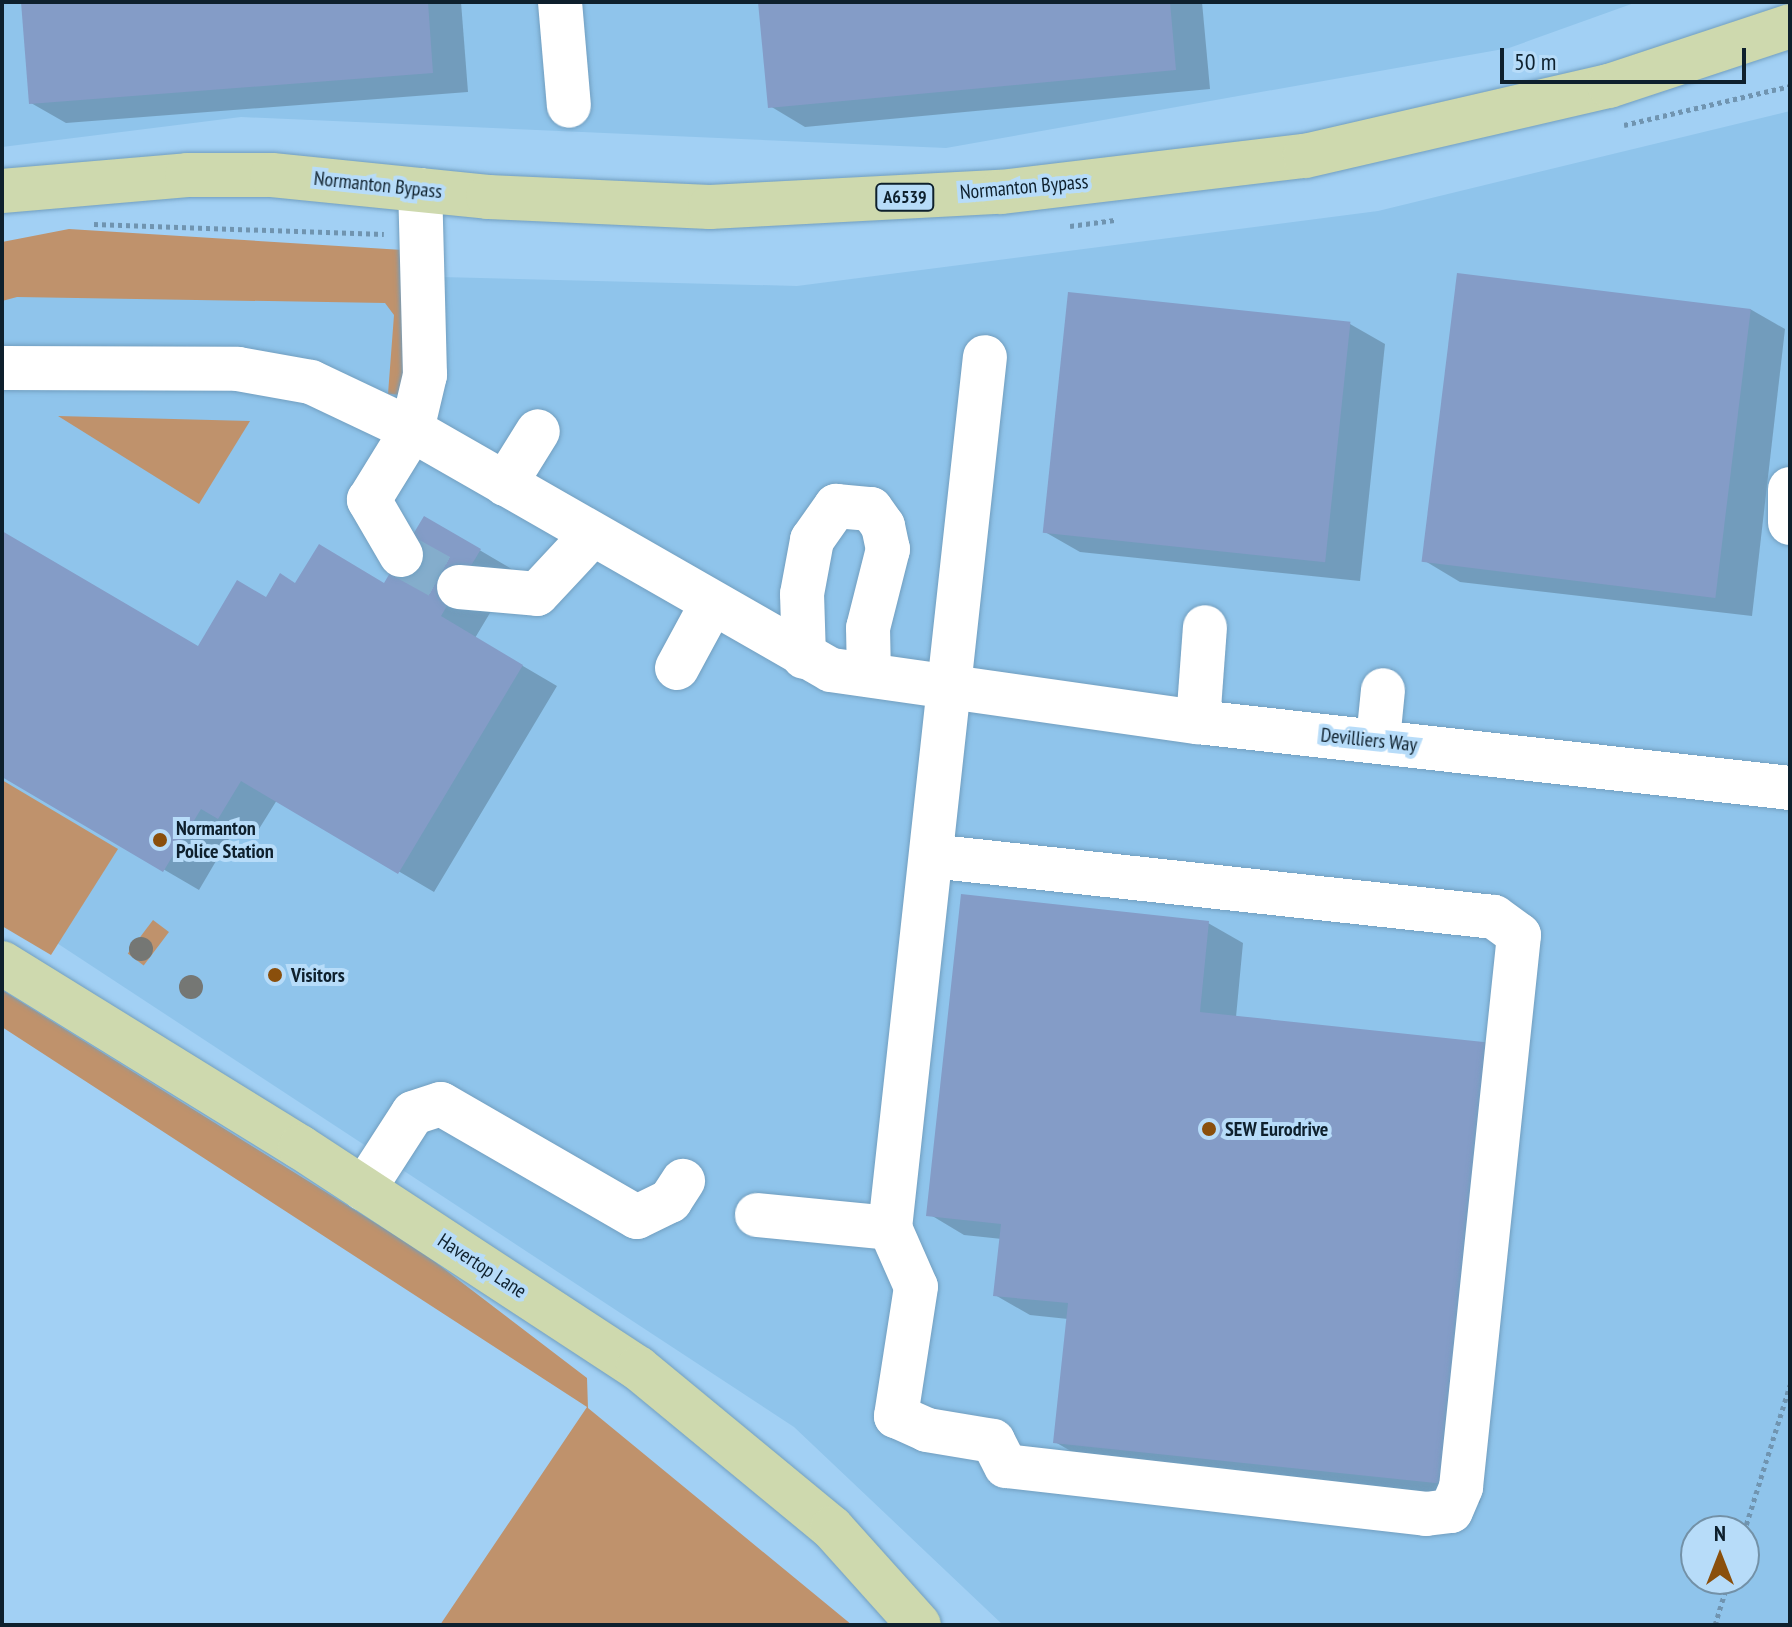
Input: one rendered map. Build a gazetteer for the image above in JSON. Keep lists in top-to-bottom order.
{
  "streets": {
    "main road": ["Normanton Bypass", "A6539", "Havertop Lane"],
    "street": ["Devilliers Way"]
  },
  "places": ["Normanton Police Station", "Visitors", "SEW Eurodrive"],
  "scale_bar": "50 m",
  "north": "top"
}
